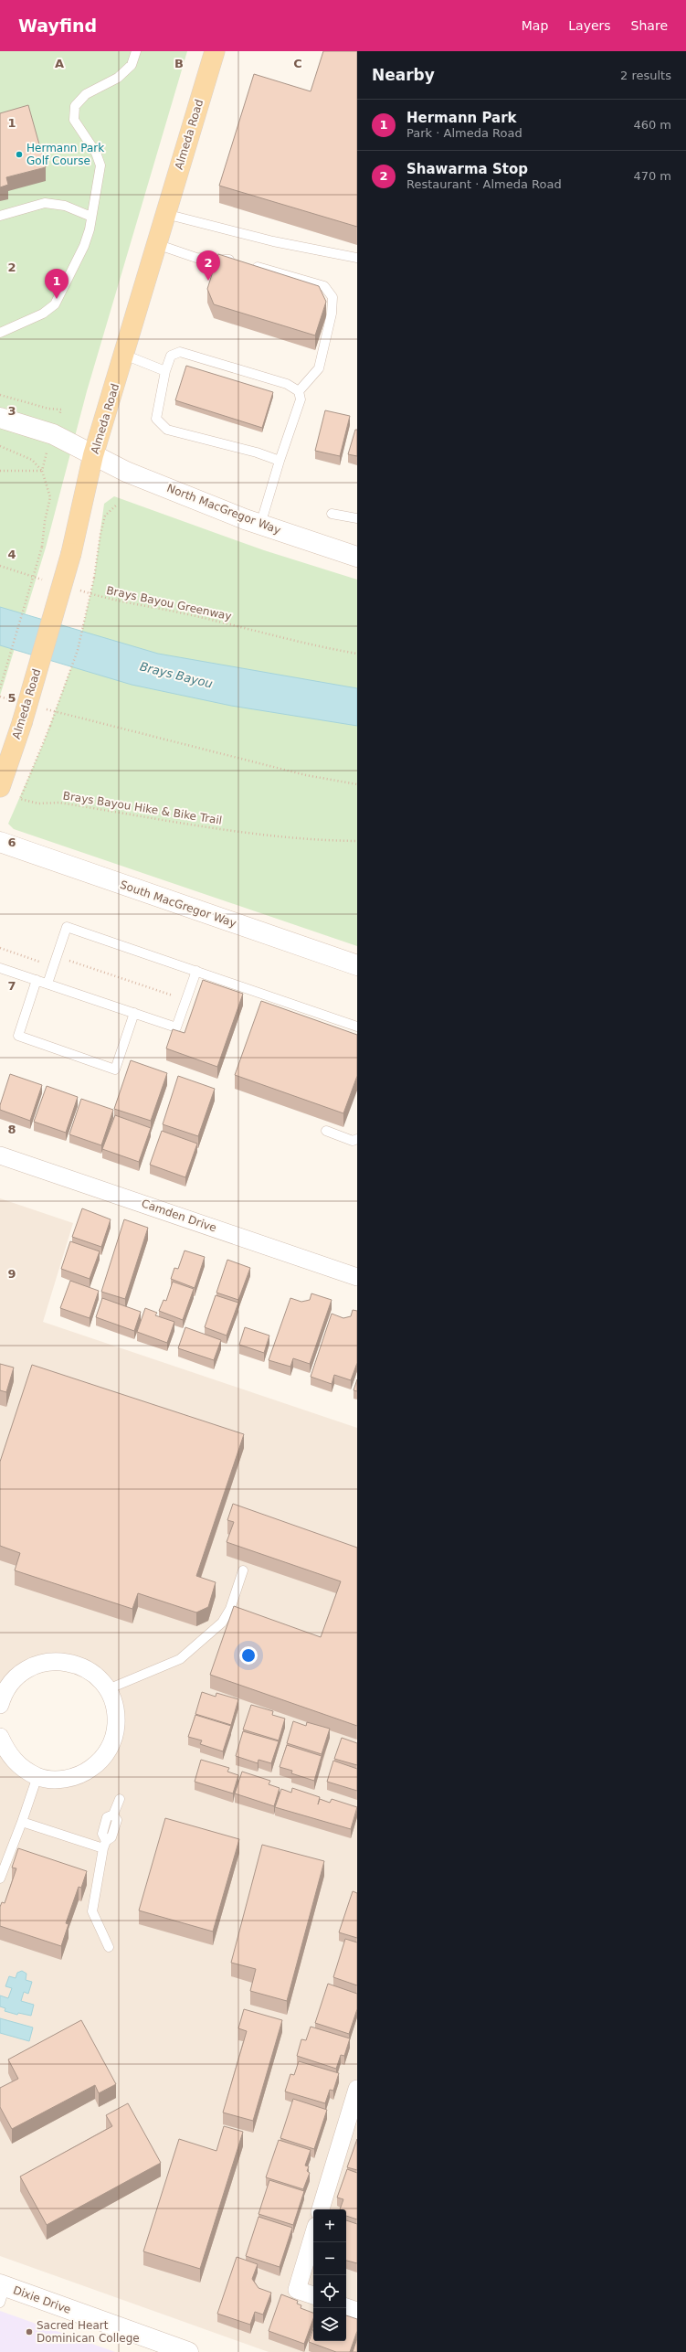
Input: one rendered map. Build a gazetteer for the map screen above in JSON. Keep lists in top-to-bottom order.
{
  "streets": {
    "main road": [
      "Almeda Road",
      "North MacGregor Way",
      "South MacGregor Way",
      "Dixie Drive"
    ],
    "street": ["Camden Drive"],
    "path": ["Brays Bayou Greenway", "Brays Bayou Hike & Bike Trail"]
  },
  "crossings": [
    ["Almeda Road", "North MacGregor Way"]
  ],
  "water": ["Brays Bayou"],
  "places": ["Hermann Park Golf Course", "Sacred Heart Dominican College"],
  "page": {
    "header": "Wayfind",
    "nav": ["Map", "Layers", "Share"],
    "heading": ["Nearby", "2 results"],
    "list": [
      {
        "mark": "1",
        "name": "Hermann Park",
        "note": "Park · Almeda Road",
        "value": "460 m"
      },
      {
        "mark": "2",
        "name": "Shawarma Stop",
        "note": "Restaurant · Almeda Road",
        "value": "470 m"
      }
    ],
    "pins": ["2", "1"],
    "map_buttons": ["+", "−"]
  },
  "grid": {
    "columns": ["A", "B", "C"],
    "rows": [
      "1",
      "2",
      "3",
      "4",
      "5",
      "6",
      "7",
      "8",
      "9"
    ]
  }
}
